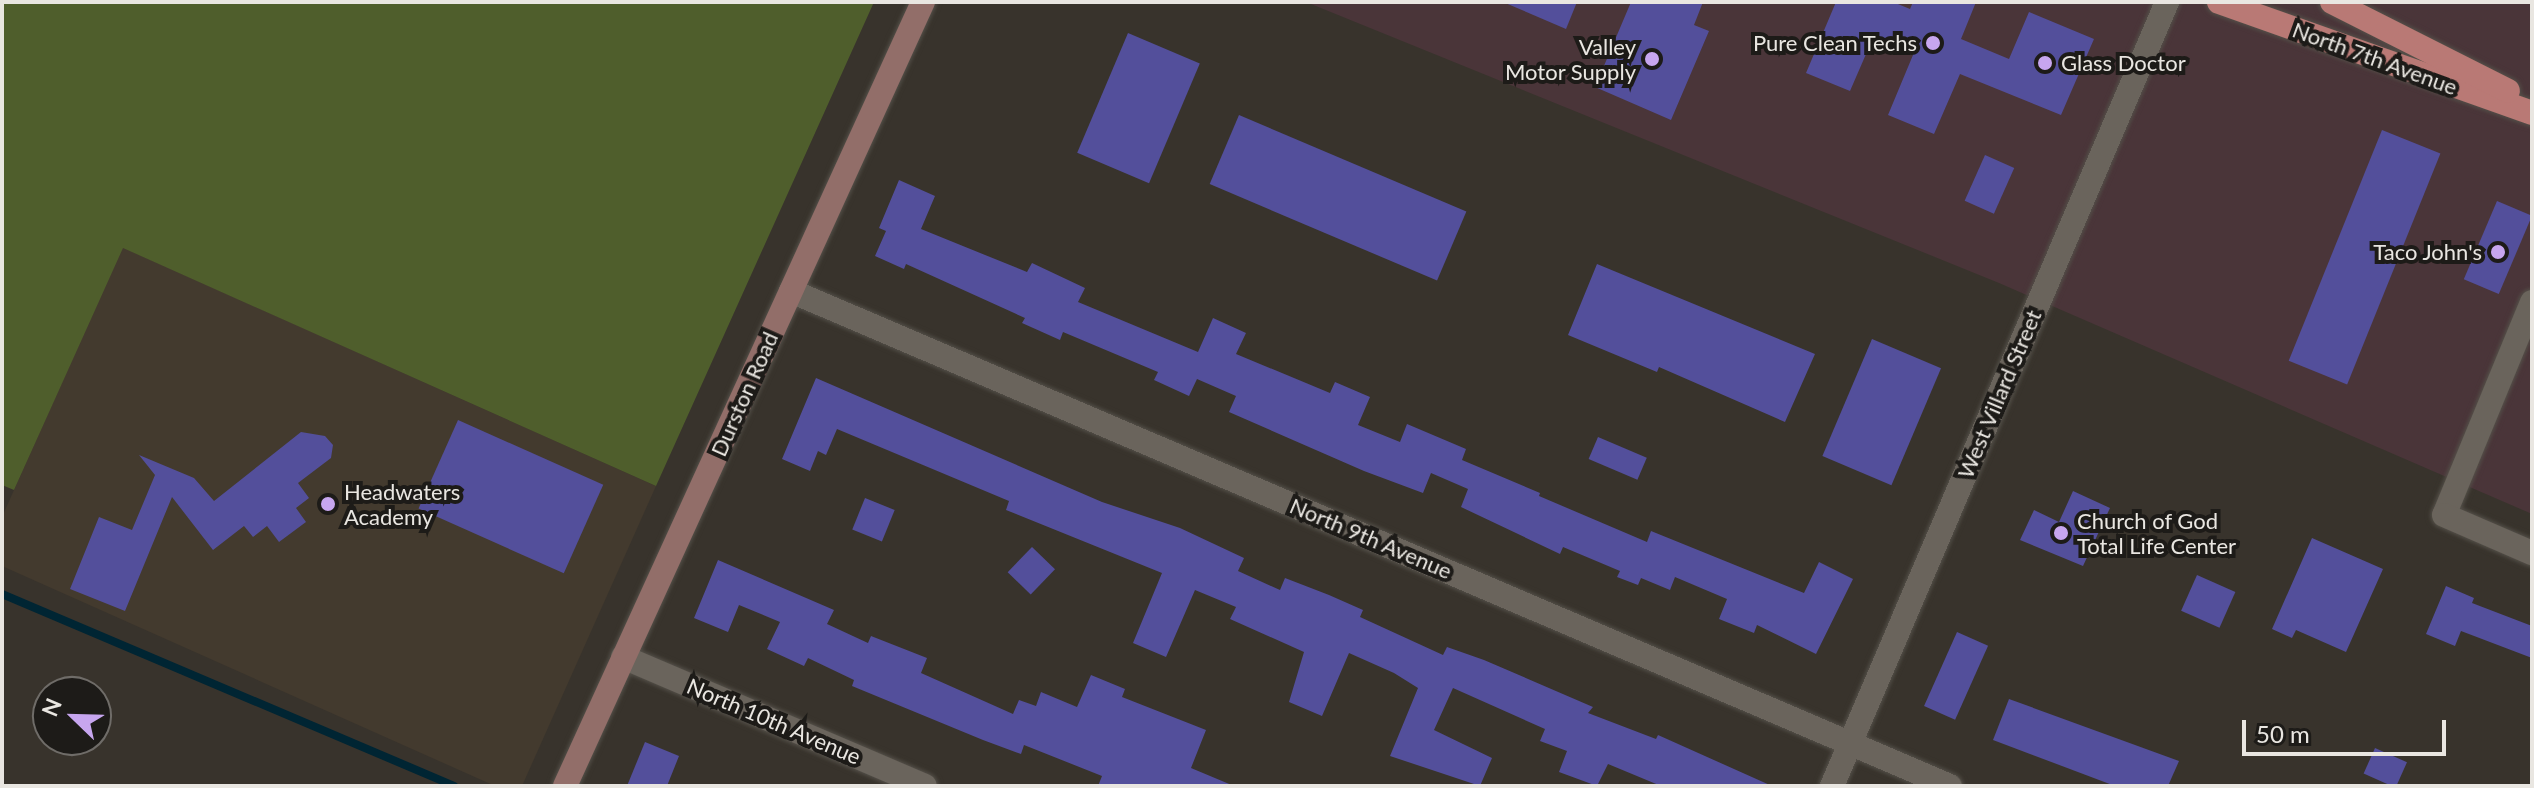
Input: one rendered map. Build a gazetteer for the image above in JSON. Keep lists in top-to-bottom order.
{
  "streets": {
    "main road": ["North 7th Avenue", "Durston Road"],
    "street": ["West Villard Street", "North 9th Avenue", "North 10th Avenue"]
  },
  "crossings": [
    ["Durston Road", "North 9th Avenue"],
    ["Durston Road", "North 10th Avenue"],
    ["West Villard Street", "North 9th Avenue"]
  ],
  "places": [
    "Pure Clean Techs",
    "Valley Motor Supply",
    "Glass Doctor",
    "Taco John's",
    "Headwaters Academy",
    "Church of God Total Life Center"
  ],
  "scale_bar": "50 m",
  "north": "top left"
}
